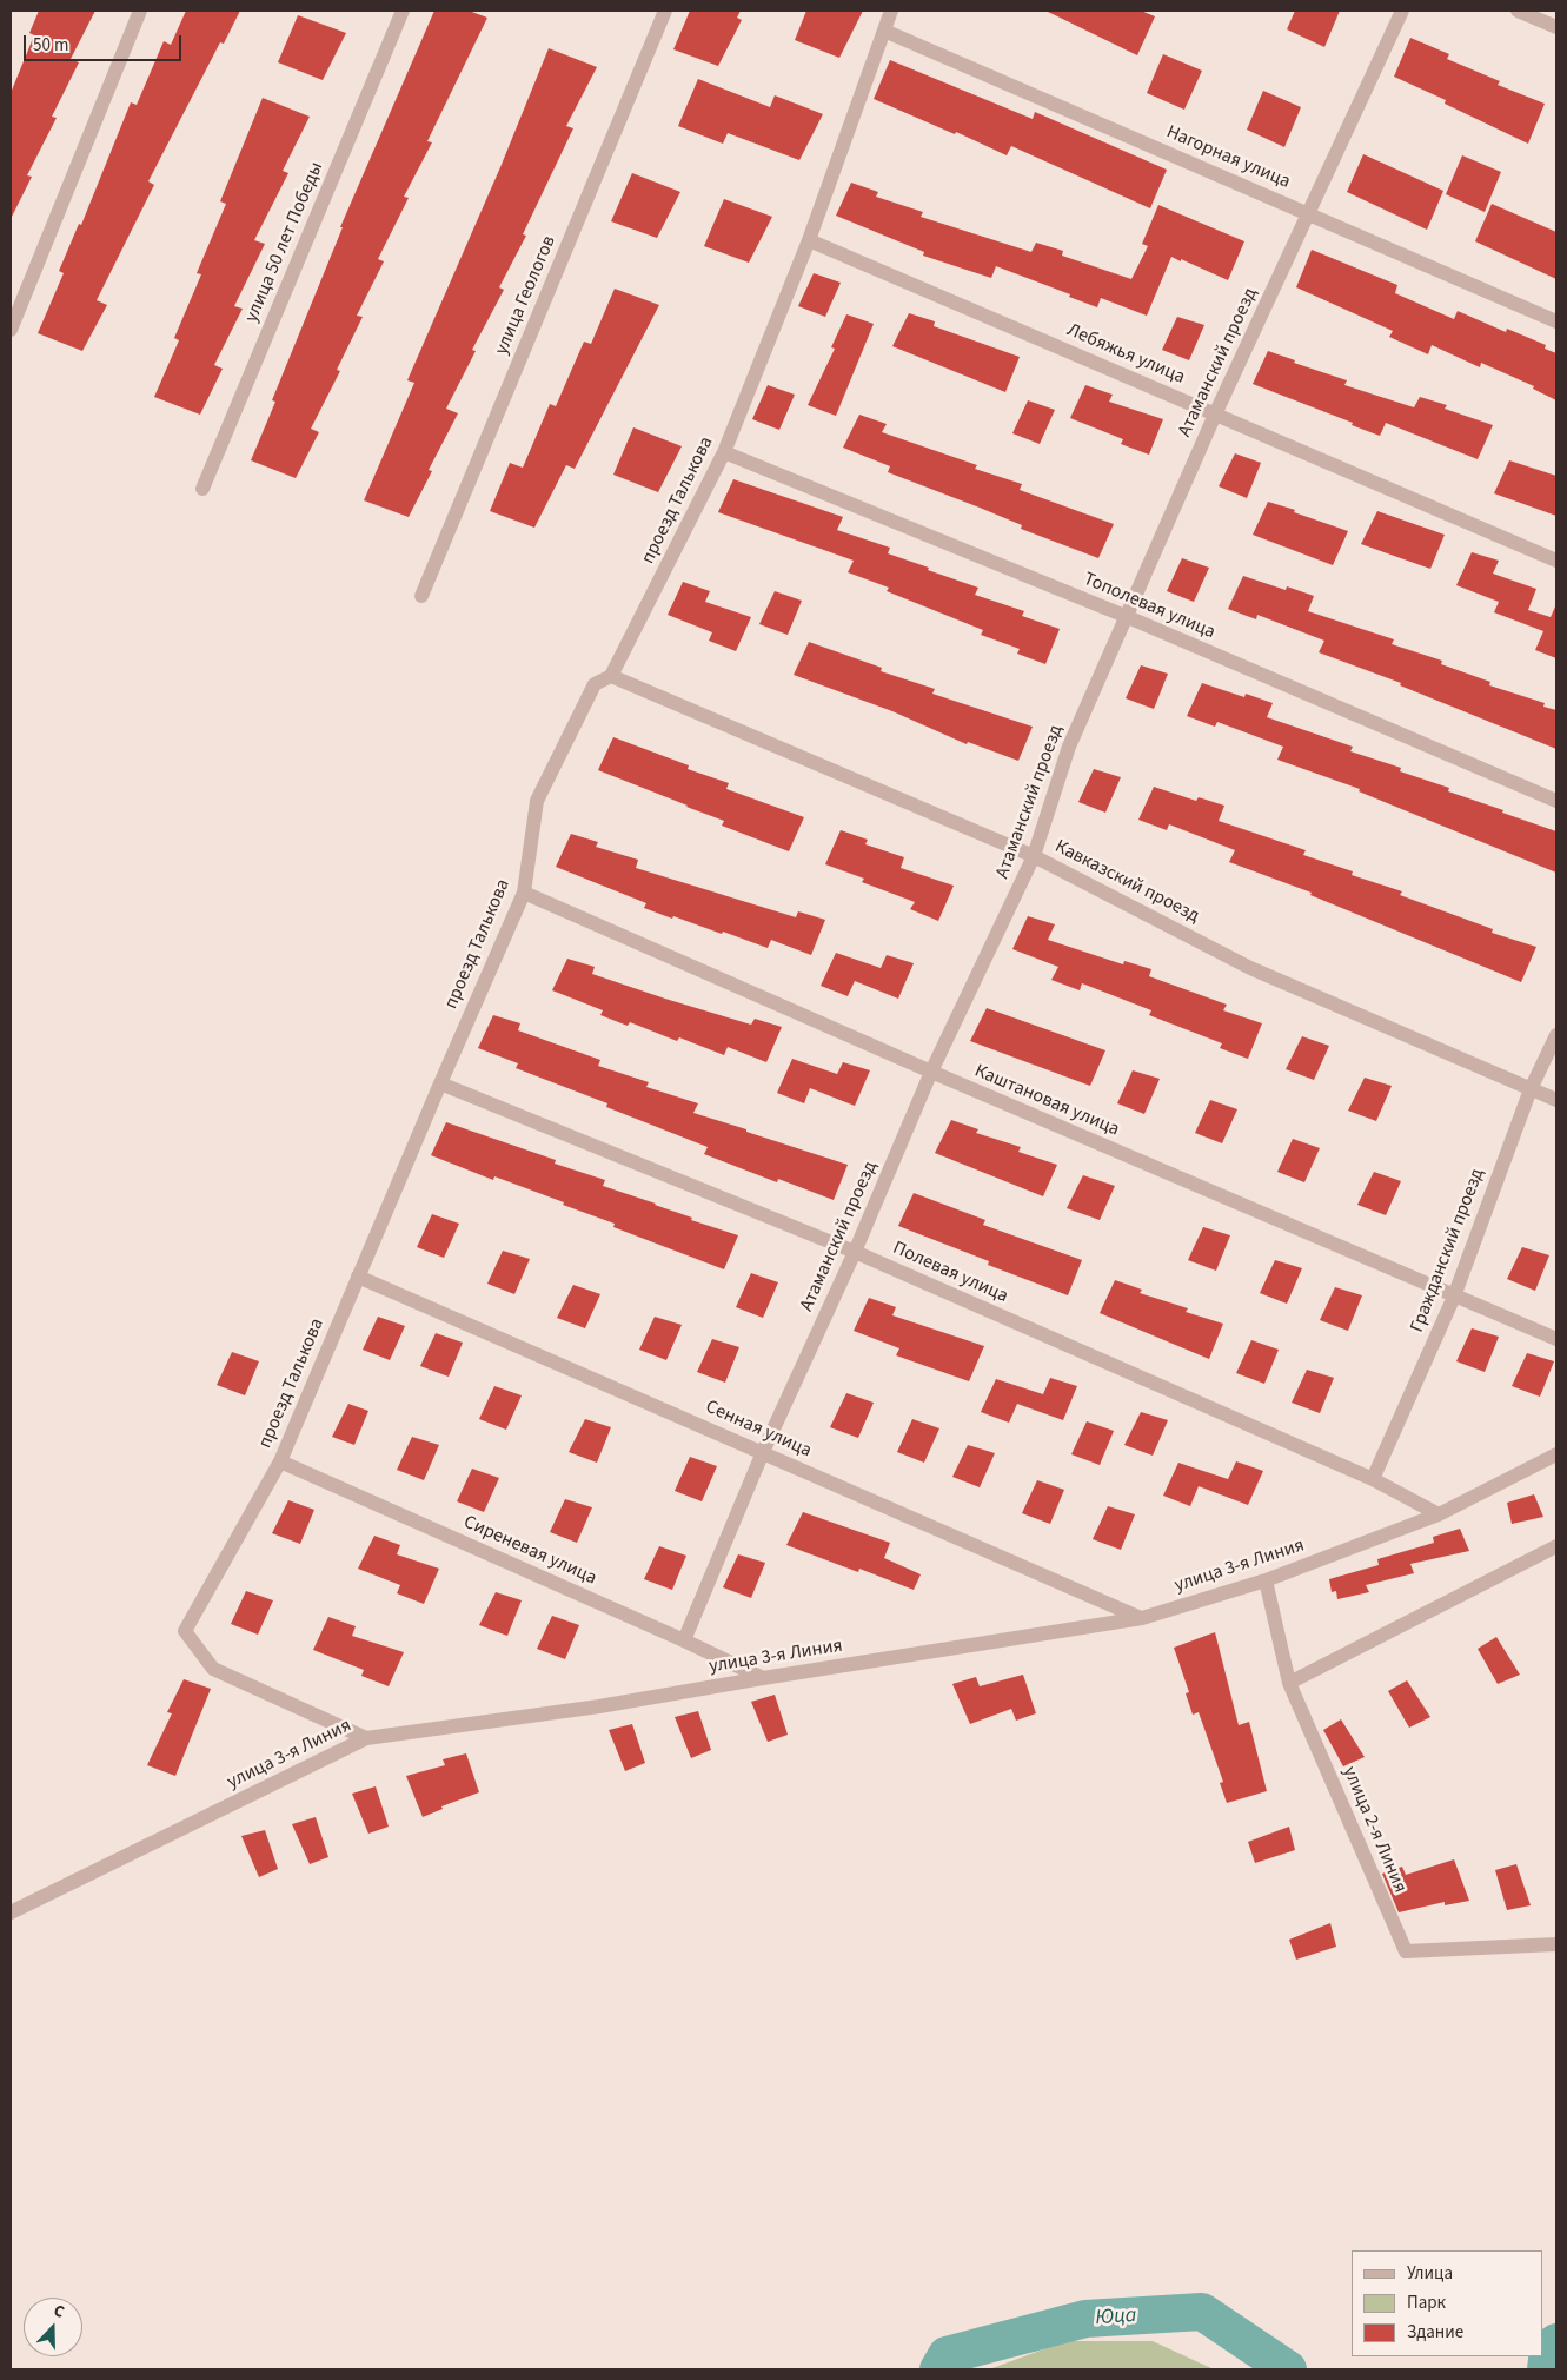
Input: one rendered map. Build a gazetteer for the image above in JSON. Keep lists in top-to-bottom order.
{
  "streets": {
    "street": [
      "Нагорная улица",
      "улица 50 лет Победы",
      "улица Геологов",
      "Лебяжья улица",
      "Атаманский проезд",
      "проезд Талькова",
      "Тополевая улица",
      "Кавказский проезд",
      "Каштановая улица",
      "Гражданский проезд",
      "Полевая улица",
      "Сенная улица",
      "Сиреневая улица",
      "улица 3-я Линия",
      "улица 2-я Линия"
    ]
  },
  "crossings": [
    ["Нагорная улица", "Атаманский проезд"],
    ["Нагорная улица", "проезд Талькова"],
    ["Лебяжья улица", "Атаманский проезд"],
    ["Лебяжья улица", "проезд Талькова"],
    ["Атаманский проезд", "Тополевая улица"],
    ["Атаманский проезд", "Кавказский проезд"],
    ["Атаманский проезд", "Каштановая улица"],
    ["Атаманский проезд", "Полевая улица"],
    ["Атаманский проезд", "Сенная улица"],
    ["Атаманский проезд", "Сиреневая улица"],
    ["проезд Талькова", "Тополевая улица"],
    ["проезд Талькова", "Кавказский проезд"],
    ["проезд Талькова", "Каштановая улица"],
    ["проезд Талькова", "Полевая улица"],
    ["проезд Талькова", "Сенная улица"],
    ["проезд Талькова", "Сиреневая улица"],
    ["проезд Талькова", "улица 3-я Линия"],
    ["Кавказский проезд", "Гражданский проезд"],
    ["Каштановая улица", "Гражданский проезд"],
    ["Гражданский проезд", "Полевая улица"],
    ["Полевая улица", "улица 3-я Линия"],
    ["Сенная улица", "улица 3-я Линия"],
    ["Сиреневая улица", "улица 3-я Линия"],
    ["улица 3-я Линия", "улица 2-я Линия"]
  ],
  "water": ["Юца"],
  "legend": ["Улица", "Парк", "Здание"],
  "scale_bar": "50 m",
  "north": "top"
}
